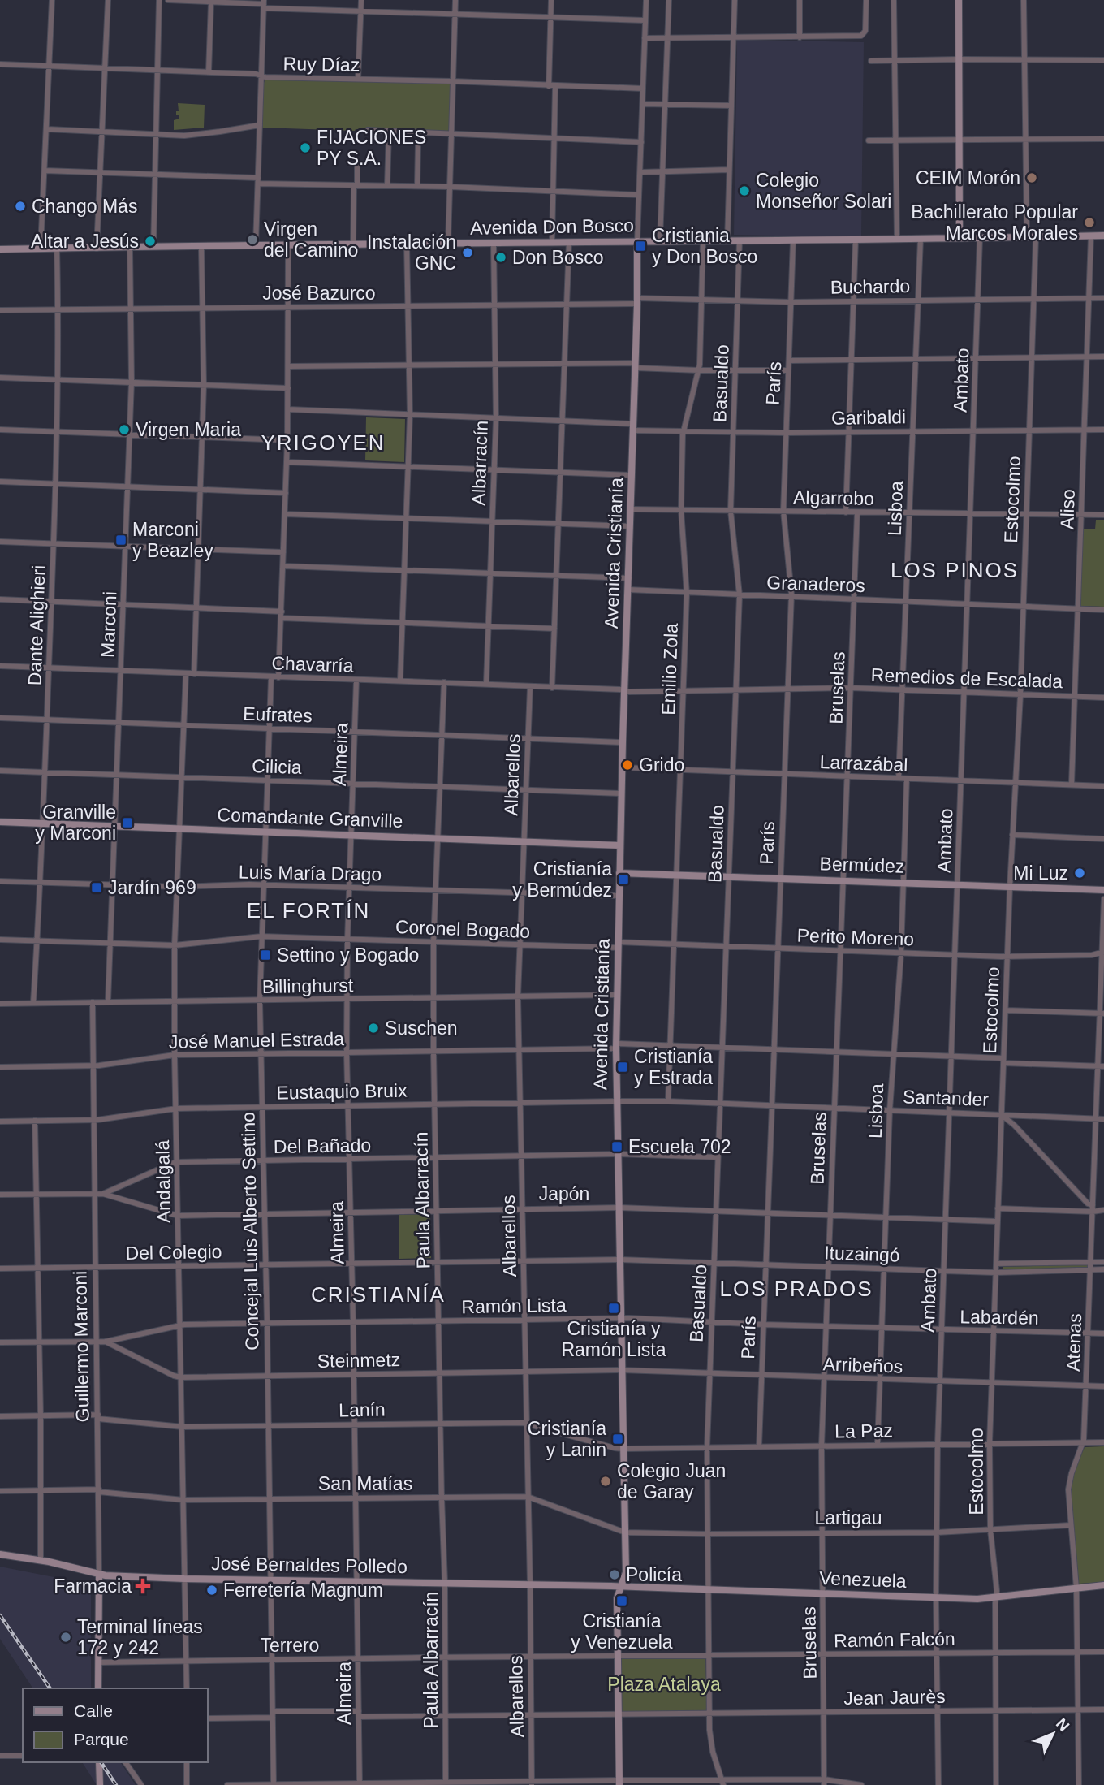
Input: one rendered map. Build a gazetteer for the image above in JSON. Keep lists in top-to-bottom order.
{
  "streets": {
    "street": [
      "Ruy Díaz",
      "Avenida Don Bosco",
      "Buchardo",
      "José Bazurco",
      "Ambato",
      "Basualdo",
      "París",
      "Garibaldi",
      "Albarracín",
      "Algarrobo",
      "Estocolmo",
      "Lisboa",
      "Aliso",
      "Avenida Cristianía",
      "Granaderos",
      "Marconi",
      "Dante Alighieri",
      "Chavarría",
      "Emilio Zola",
      "Remedios de Escalada",
      "Bruselas",
      "Eufrates",
      "Almeira",
      "Larrazábal",
      "Cilicia",
      "Albarellos",
      "Comandante Granville",
      "Bermúdez",
      "Luis María Drago",
      "Coronel Bogado",
      "Perito Moreno",
      "Billinghurst",
      "José Manuel Estrada",
      "Eustaquio Bruix",
      "Santander",
      "Del Bañado",
      "Andalgalá",
      "Japón",
      "Paula Albarracín",
      "Concejal Luis Alberto Settino",
      "Del Colegio",
      "Ituzaingó",
      "Ramón Lista",
      "Labardén",
      "Atenas",
      "Guillermo Marconi",
      "Steinmetz",
      "Arribeños",
      "Lanín",
      "La Paz",
      "San Matías",
      "Lartigau",
      "José Bernaldes Polledo",
      "Venezuela",
      "Ramón Falcón",
      "Terrero",
      "Jean Jaurès"
    ]
  },
  "crossings": [
    ["Avenida Don Bosco", "Ambato"],
    ["Avenida Don Bosco", "Basualdo"],
    ["Avenida Don Bosco", "París"],
    ["Avenida Don Bosco", "Albarracín"],
    ["Avenida Don Bosco", "Estocolmo"],
    ["Avenida Don Bosco", "Lisboa"],
    ["Avenida Don Bosco", "Aliso"],
    ["Avenida Don Bosco", "Avenida Cristianía"],
    ["Avenida Don Bosco", "Marconi"],
    ["Avenida Don Bosco", "Dante Alighieri"],
    ["Avenida Don Bosco", "Emilio Zola"],
    ["Buchardo", "José Bazurco"],
    ["Buchardo", "Ambato"],
    ["Buchardo", "Basualdo"],
    ["Buchardo", "París"],
    ["Buchardo", "Estocolmo"],
    ["Buchardo", "Lisboa"],
    ["Buchardo", "Aliso"],
    ["Buchardo", "Avenida Cristianía"],
    ["Buchardo", "Emilio Zola"],
    ["José Bazurco", "Albarracín"],
    ["José Bazurco", "Avenida Cristianía"],
    ["José Bazurco", "Marconi"],
    ["José Bazurco", "Dante Alighieri"],
    ["Ambato", "Garibaldi"],
    ["Ambato", "Algarrobo"],
    ["Ambato", "Granaderos"],
    ["Ambato", "Remedios de Escalada"],
    ["Ambato", "Larrazábal"],
    ["Ambato", "Bermúdez"],
    ["Ambato", "Perito Moreno"],
    ["Ambato", "José Manuel Estrada"],
    ["Ambato", "Santander"],
    ["Ambato", "Japón"],
    ["Ambato", "Ituzaingó"],
    ["Ambato", "Labardén"],
    ["Ambato", "Arribeños"],
    ["Ambato", "La Paz"],
    ["Basualdo", "Garibaldi"],
    ["Basualdo", "Algarrobo"],
    ["Basualdo", "Granaderos"],
    ["Basualdo", "Remedios de Escalada"],
    ["Basualdo", "Larrazábal"],
    ["Basualdo", "Bermúdez"],
    ["Basualdo", "Perito Moreno"],
    ["Basualdo", "José Manuel Estrada"],
    ["Basualdo", "Santander"],
    ["Basualdo", "Del Bañado"],
    ["Basualdo", "Japón"],
    ["Basualdo", "Ituzaingó"],
    ["Basualdo", "Labardén"],
    ["Basualdo", "Arribeños"],
    ["Basualdo", "La Paz"],
    ["París", "Garibaldi"],
    ["París", "Algarrobo"],
    ["París", "Granaderos"],
    ["París", "Remedios de Escalada"],
    ["París", "Larrazábal"],
    ["París", "Bermúdez"],
    ["París", "Perito Moreno"],
    ["París", "José Manuel Estrada"],
    ["París", "Santander"],
    ["París", "Japón"],
    ["París", "Ituzaingó"],
    ["París", "Labardén"],
    ["París", "Arribeños"],
    ["París", "La Paz"],
    ["Garibaldi", "Albarracín"],
    ["Garibaldi", "Estocolmo"],
    ["Garibaldi", "Lisboa"],
    ["Garibaldi", "Aliso"],
    ["Garibaldi", "Avenida Cristianía"],
    ["Garibaldi", "Emilio Zola"],
    ["Albarracín", "Chavarría"],
    ["Algarrobo", "Estocolmo"],
    ["Algarrobo", "Lisboa"],
    ["Algarrobo", "Aliso"],
    ["Algarrobo", "Avenida Cristianía"],
    ["Algarrobo", "Emilio Zola"],
    ["Algarrobo", "Bruselas"],
    ["Estocolmo", "Granaderos"],
    ["Estocolmo", "Remedios de Escalada"],
    ["Estocolmo", "Larrazábal"],
    ["Estocolmo", "Bermúdez"],
    ["Estocolmo", "Perito Moreno"],
    ["Estocolmo", "José Manuel Estrada"],
    ["Estocolmo", "Santander"],
    ["Estocolmo", "Japón"],
    ["Estocolmo", "Ituzaingó"],
    ["Estocolmo", "Labardén"],
    ["Estocolmo", "Arribeños"],
    ["Estocolmo", "La Paz"],
    ["Estocolmo", "Lartigau"],
    ["Estocolmo", "Venezuela"],
    ["Estocolmo", "Ramón Falcón"],
    ["Estocolmo", "Jean Jaurès"],
    ["Lisboa", "Granaderos"],
    ["Lisboa", "Remedios de Escalada"],
    ["Lisboa", "Larrazábal"],
    ["Lisboa", "Bermúdez"],
    ["Lisboa", "Perito Moreno"],
    ["Lisboa", "José Manuel Estrada"],
    ["Lisboa", "Santander"],
    ["Lisboa", "Japón"],
    ["Lisboa", "Ituzaingó"],
    ["Lisboa", "Labardén"],
    ["Lisboa", "Arribeños"],
    ["Lisboa", "La Paz"],
    ["Aliso", "Granaderos"],
    ["Aliso", "Remedios de Escalada"],
    ["Aliso", "Larrazábal"],
    ["Avenida Cristianía", "Granaderos"],
    ["Avenida Cristianía", "Chavarría"],
    ["Avenida Cristianía", "Remedios de Escalada"],
    ["Avenida Cristianía", "Eufrates"],
    ["Avenida Cristianía", "Larrazábal"],
    ["Avenida Cristianía", "Cilicia"],
    ["Avenida Cristianía", "Comandante Granville"],
    ["Avenida Cristianía", "Bermúdez"],
    ["Avenida Cristianía", "Luis María Drago"],
    ["Avenida Cristianía", "Coronel Bogado"],
    ["Avenida Cristianía", "Perito Moreno"],
    ["Avenida Cristianía", "Billinghurst"],
    ["Avenida Cristianía", "José Manuel Estrada"],
    ["Avenida Cristianía", "Eustaquio Bruix"],
    ["Avenida Cristianía", "Santander"],
    ["Avenida Cristianía", "Del Bañado"],
    ["Avenida Cristianía", "Japón"],
    ["Avenida Cristianía", "Del Colegio"],
    ["Avenida Cristianía", "Ituzaingó"],
    ["Avenida Cristianía", "Ramón Lista"],
    ["Avenida Cristianía", "Labardén"],
    ["Avenida Cristianía", "Steinmetz"],
    ["Avenida Cristianía", "Arribeños"],
    ["Avenida Cristianía", "Lanín"],
    ["Avenida Cristianía", "La Paz"],
    ["Avenida Cristianía", "San Matías"],
    ["Avenida Cristianía", "Lartigau"],
    ["Avenida Cristianía", "José Bernaldes Polledo"],
    ["Avenida Cristianía", "Venezuela"],
    ["Avenida Cristianía", "Ramón Falcón"],
    ["Avenida Cristianía", "Terrero"],
    ["Avenida Cristianía", "Jean Jaurès"],
    ["Granaderos", "Emilio Zola"],
    ["Granaderos", "Bruselas"],
    ["Marconi", "Chavarría"],
    ["Marconi", "Eufrates"],
    ["Marconi", "Cilicia"],
    ["Marconi", "Comandante Granville"],
    ["Marconi", "Luis María Drago"],
    ["Marconi", "Coronel Bogado"],
    ["Marconi", "Billinghurst"],
    ["Dante Alighieri", "Chavarría"],
    ["Dante Alighieri", "Eufrates"],
    ["Dante Alighieri", "Cilicia"],
    ["Dante Alighieri", "Comandante Granville"],
    ["Dante Alighieri", "Luis María Drago"],
    ["Dante Alighieri", "Coronel Bogado"],
    ["Dante Alighieri", "Billinghurst"],
    ["Chavarría", "Remedios de Escalada"],
    ["Chavarría", "Almeira"],
    ["Chavarría", "Albarellos"],
    ["Chavarría", "Andalgalá"],
    ["Chavarría", "Paula Albarracín"],
    ["Chavarría", "Concejal Luis Alberto Settino"],
    ["Emilio Zola", "Remedios de Escalada"],
    ["Emilio Zola", "Larrazábal"],
    ["Emilio Zola", "Bermúdez"],
    ["Emilio Zola", "Perito Moreno"],
    ["Emilio Zola", "José Manuel Estrada"],
    ["Emilio Zola", "Santander"],
    ["Remedios de Escalada", "Bruselas"],
    ["Bruselas", "Larrazábal"],
    ["Bruselas", "Bermúdez"],
    ["Bruselas", "Perito Moreno"],
    ["Bruselas", "José Manuel Estrada"],
    ["Bruselas", "Santander"],
    ["Bruselas", "Japón"],
    ["Bruselas", "Ituzaingó"],
    ["Bruselas", "Labardén"],
    ["Bruselas", "Arribeños"],
    ["Bruselas", "La Paz"],
    ["Bruselas", "Lartigau"],
    ["Bruselas", "Venezuela"],
    ["Bruselas", "Ramón Falcón"],
    ["Bruselas", "Jean Jaurès"],
    ["Eufrates", "Almeira"],
    ["Eufrates", "Albarellos"],
    ["Eufrates", "Andalgalá"],
    ["Eufrates", "Paula Albarracín"],
    ["Eufrates", "Concejal Luis Alberto Settino"],
    ["Almeira", "Cilicia"],
    ["Almeira", "Comandante Granville"],
    ["Almeira", "Luis María Drago"],
    ["Almeira", "Coronel Bogado"],
    ["Almeira", "Billinghurst"],
    ["Almeira", "José Manuel Estrada"],
    ["Almeira", "Eustaquio Bruix"],
    ["Almeira", "Del Bañado"],
    ["Almeira", "Japón"],
    ["Almeira", "Del Colegio"],
    ["Almeira", "Ramón Lista"],
    ["Almeira", "Steinmetz"],
    ["Almeira", "Lanín"],
    ["Almeira", "San Matías"],
    ["Almeira", "José Bernaldes Polledo"],
    ["Almeira", "Terrero"],
    ["Almeira", "Jean Jaurès"],
    ["Cilicia", "Albarellos"],
    ["Cilicia", "Andalgalá"],
    ["Cilicia", "Paula Albarracín"],
    ["Cilicia", "Concejal Luis Alberto Settino"],
    ["Albarellos", "Comandante Granville"],
    ["Albarellos", "Luis María Drago"],
    ["Albarellos", "Coronel Bogado"],
    ["Albarellos", "Billinghurst"],
    ["Albarellos", "José Manuel Estrada"],
    ["Albarellos", "Eustaquio Bruix"],
    ["Albarellos", "Del Bañado"],
    ["Albarellos", "Japón"],
    ["Albarellos", "Del Colegio"],
    ["Albarellos", "Ramón Lista"],
    ["Albarellos", "Steinmetz"],
    ["Albarellos", "Lanín"],
    ["Albarellos", "San Matías"],
    ["Albarellos", "José Bernaldes Polledo"],
    ["Albarellos", "Terrero"],
    ["Albarellos", "Jean Jaurès"],
    ["Comandante Granville", "Andalgalá"],
    ["Comandante Granville", "Paula Albarracín"],
    ["Comandante Granville", "Concejal Luis Alberto Settino"],
    ["Luis María Drago", "Andalgalá"],
    ["Luis María Drago", "Paula Albarracín"],
    ["Luis María Drago", "Concejal Luis Alberto Settino"],
    ["Coronel Bogado", "Perito Moreno"],
    ["Coronel Bogado", "Andalgalá"],
    ["Coronel Bogado", "Paula Albarracín"],
    ["Coronel Bogado", "Concejal Luis Alberto Settino"],
    ["Perito Moreno", "Atenas"],
    ["Billinghurst", "Andalgalá"],
    ["Billinghurst", "Paula Albarracín"],
    ["Billinghurst", "Concejal Luis Alberto Settino"],
    ["Billinghurst", "Guillermo Marconi"],
    ["José Manuel Estrada", "Andalgalá"],
    ["José Manuel Estrada", "Paula Albarracín"],
    ["José Manuel Estrada", "Concejal Luis Alberto Settino"],
    ["José Manuel Estrada", "Atenas"],
    ["José Manuel Estrada", "Guillermo Marconi"],
    ["Eustaquio Bruix", "Santander"],
    ["Eustaquio Bruix", "Andalgalá"],
    ["Eustaquio Bruix", "Paula Albarracín"],
    ["Eustaquio Bruix", "Concejal Luis Alberto Settino"],
    ["Eustaquio Bruix", "Guillermo Marconi"],
    ["Santander", "Atenas"],
    ["Del Bañado", "Andalgalá"],
    ["Del Bañado", "Japón"],
    ["Del Bañado", "Paula Albarracín"],
    ["Del Bañado", "Concejal Luis Alberto Settino"],
    ["Del Bañado", "Guillermo Marconi"],
    ["Andalgalá", "Japón"],
    ["Andalgalá", "Del Colegio"],
    ["Andalgalá", "Ramón Lista"],
    ["Andalgalá", "Steinmetz"],
    ["Andalgalá", "Lanín"],
    ["Andalgalá", "San Matías"],
    ["Andalgalá", "José Bernaldes Polledo"],
    ["Andalgalá", "Terrero"],
    ["Japón", "Paula Albarracín"],
    ["Japón", "Concejal Luis Alberto Settino"],
    ["Paula Albarracín", "Del Colegio"],
    ["Paula Albarracín", "Ramón Lista"],
    ["Paula Albarracín", "Steinmetz"],
    ["Paula Albarracín", "Lanín"],
    ["Paula Albarracín", "San Matías"],
    ["Paula Albarracín", "José Bernaldes Polledo"],
    ["Paula Albarracín", "Terrero"],
    ["Paula Albarracín", "Jean Jaurès"],
    ["Concejal Luis Alberto Settino", "Del Colegio"],
    ["Concejal Luis Alberto Settino", "Ramón Lista"],
    ["Concejal Luis Alberto Settino", "Steinmetz"],
    ["Concejal Luis Alberto Settino", "Lanín"],
    ["Concejal Luis Alberto Settino", "San Matías"],
    ["Concejal Luis Alberto Settino", "José Bernaldes Polledo"],
    ["Concejal Luis Alberto Settino", "Terrero"],
    ["Concejal Luis Alberto Settino", "Jean Jaurès"],
    ["Del Colegio", "Ituzaingó"],
    ["Del Colegio", "Guillermo Marconi"],
    ["Ituzaingó", "Atenas"],
    ["Ramón Lista", "Labardén"],
    ["Ramón Lista", "Guillermo Marconi"],
    ["Ramón Lista", "Steinmetz"],
    ["Labardén", "Atenas"],
    ["Atenas", "Arribeños"],
    ["Atenas", "La Paz"],
    ["Atenas", "Lartigau"],
    ["Atenas", "Venezuela"],
    ["Atenas", "Ramón Falcón"],
    ["Atenas", "Jean Jaurès"],
    ["Guillermo Marconi", "Lanín"],
    ["Guillermo Marconi", "San Matías"],
    ["Guillermo Marconi", "José Bernaldes Polledo"],
    ["Guillermo Marconi", "Terrero"],
    ["Steinmetz", "Arribeños"],
    ["Lanín", "La Paz"],
    ["San Matías", "Lartigau"],
    ["José Bernaldes Polledo", "Venezuela"],
    ["Ramón Falcón", "Terrero"]
  ],
  "districts": [
    "YRIGOYEN",
    "LOS PINOS",
    "EL FORTÍN",
    "LOS PRADOS",
    "CRISTIANÍA"
  ],
  "parks": ["Plaza Atalaya"],
  "places": {
    "other": [
      "FIJACIONES PY S.A.",
      "CEIM Morón",
      "Colegio Monseñor Solari",
      "Chango Más",
      "Bachillerato Popular Marcos Morales",
      "Virgen del Camino",
      "Altar a Jesús",
      "Instalación GNC",
      "Don Bosco",
      "Virgen Maria",
      "Grido",
      "Mi Luz",
      "Suschen",
      "Colegio Juan de Garay",
      "Policía",
      "Ferretería Magnum",
      "Terminal líneas 172 y 242"
    ],
    "transit": [
      "Cristiania y Don Bosco",
      "Marconi y Beazley",
      "Granville y Marconi",
      "Cristianía y Bermúdez",
      "Jardín 969",
      "Settino y Bogado",
      "Cristianía y Estrada",
      "Escuela 702",
      "Cristianía y Ramón Lista",
      "Cristianía y Lanin",
      "Cristianía y Venezuela"
    ],
    "health": ["Farmacia"]
  },
  "legend": ["Calle", "Parque"],
  "north": "top right"
}
